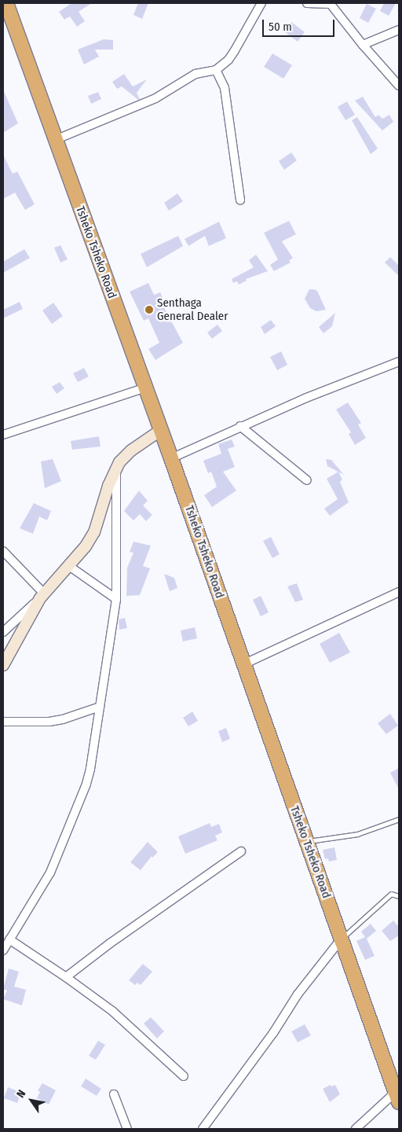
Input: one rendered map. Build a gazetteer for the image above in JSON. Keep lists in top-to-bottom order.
{
  "streets": {
    "highway": ["Tsheko Tsheko Road"]
  },
  "places": ["Senthaga General Dealer"],
  "scale_bar": "50 m",
  "north": "top left"
}
